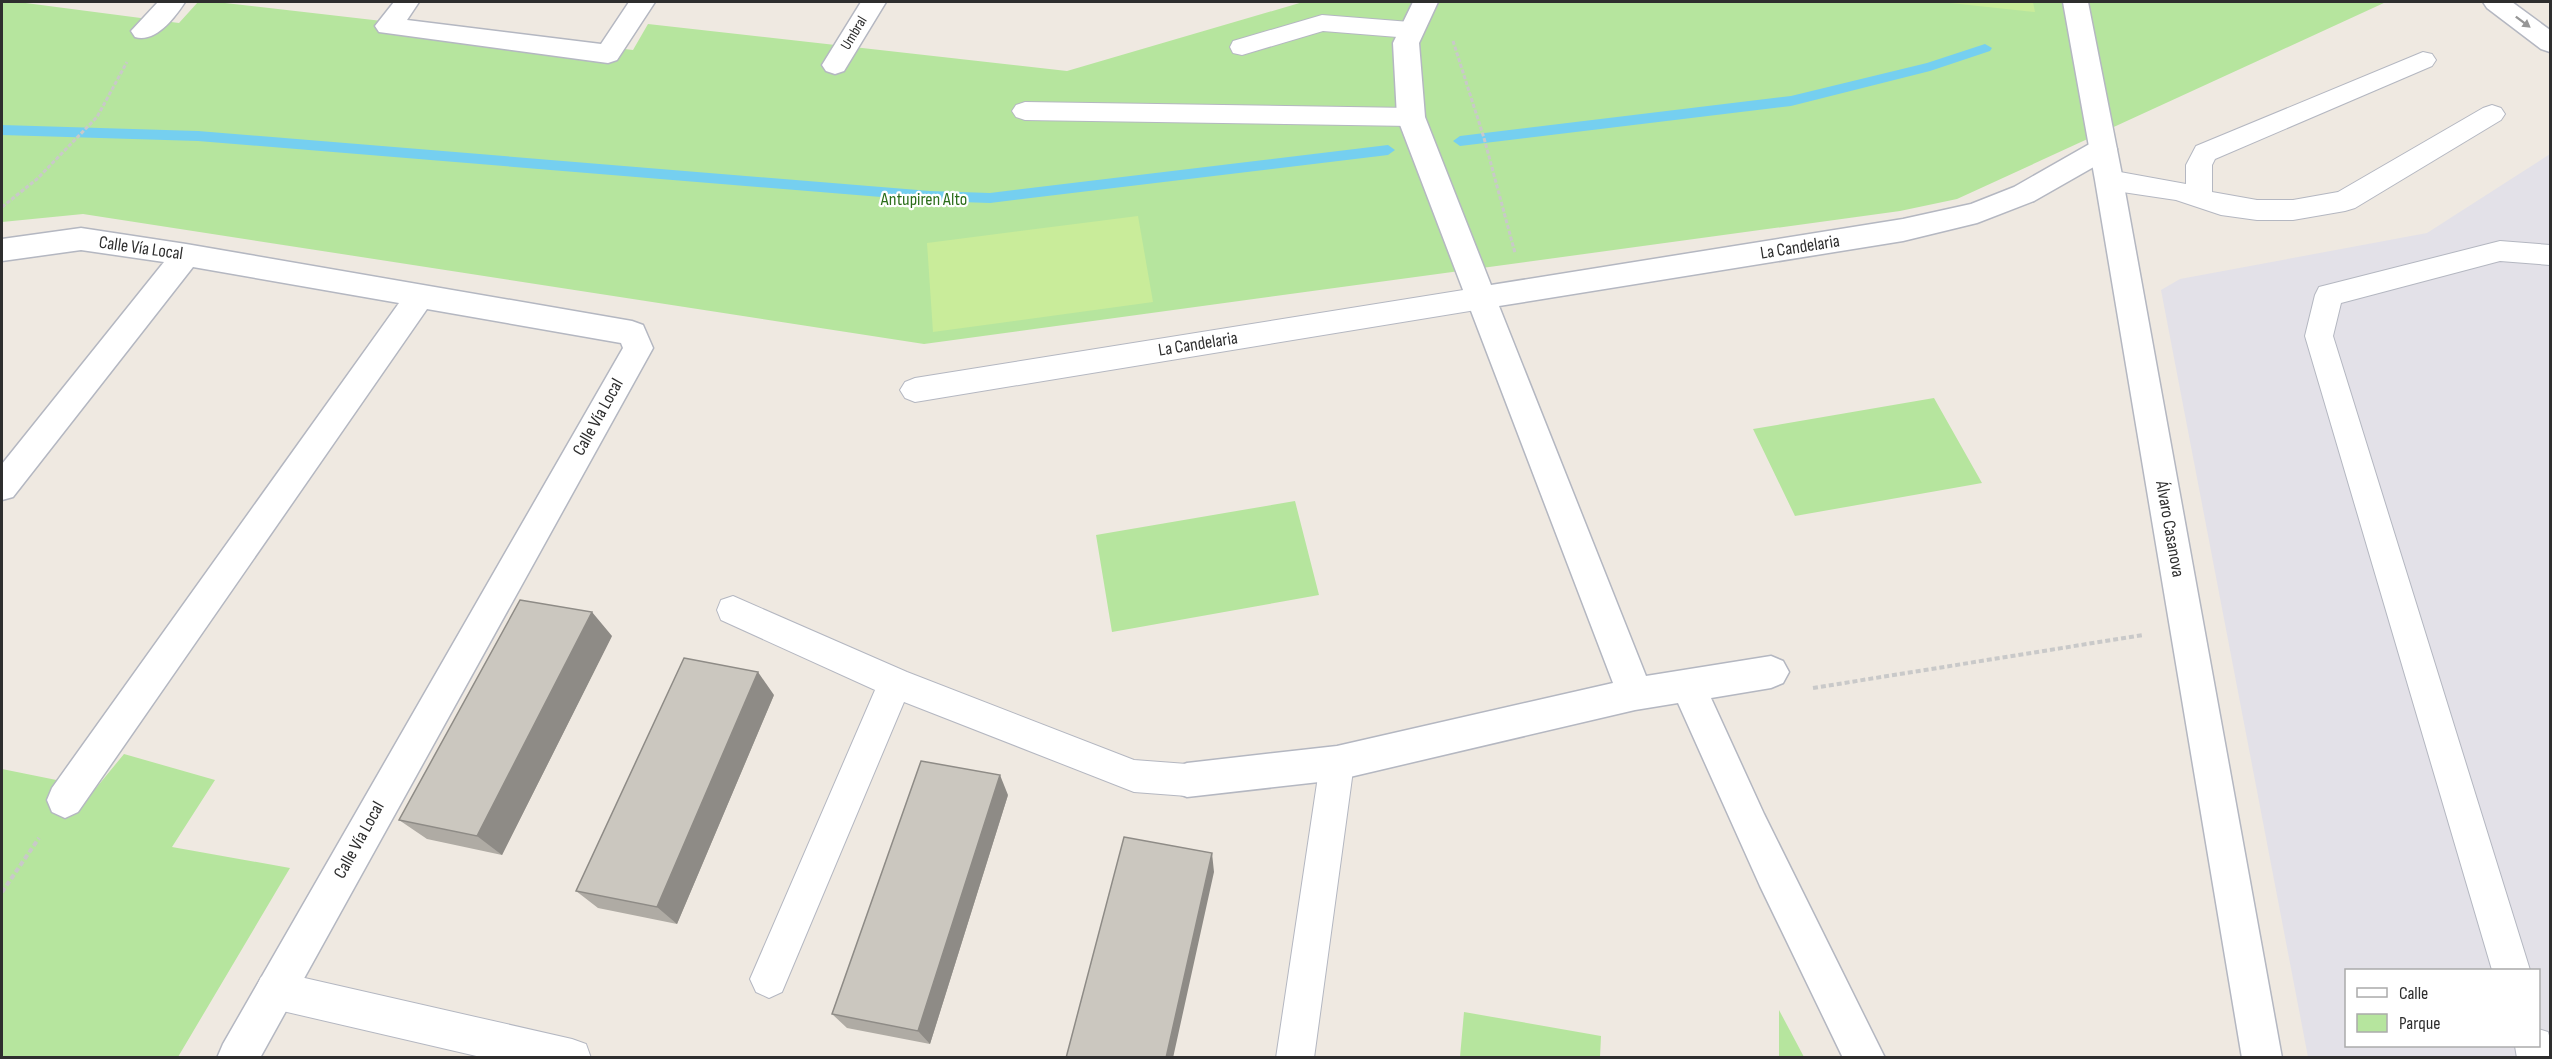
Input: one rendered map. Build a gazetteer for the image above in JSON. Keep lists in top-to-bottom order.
{
  "streets": {
    "street": [
      "Umbral",
      "La Candelaria",
      "Calle Vía Local",
      "Álvaro Casanova"
    ]
  },
  "crossings": [
    ["La Candelaria", "Álvaro Casanova"]
  ],
  "parks": ["Antupiren Alto"],
  "legend": ["Calle", "Parque"]
}
